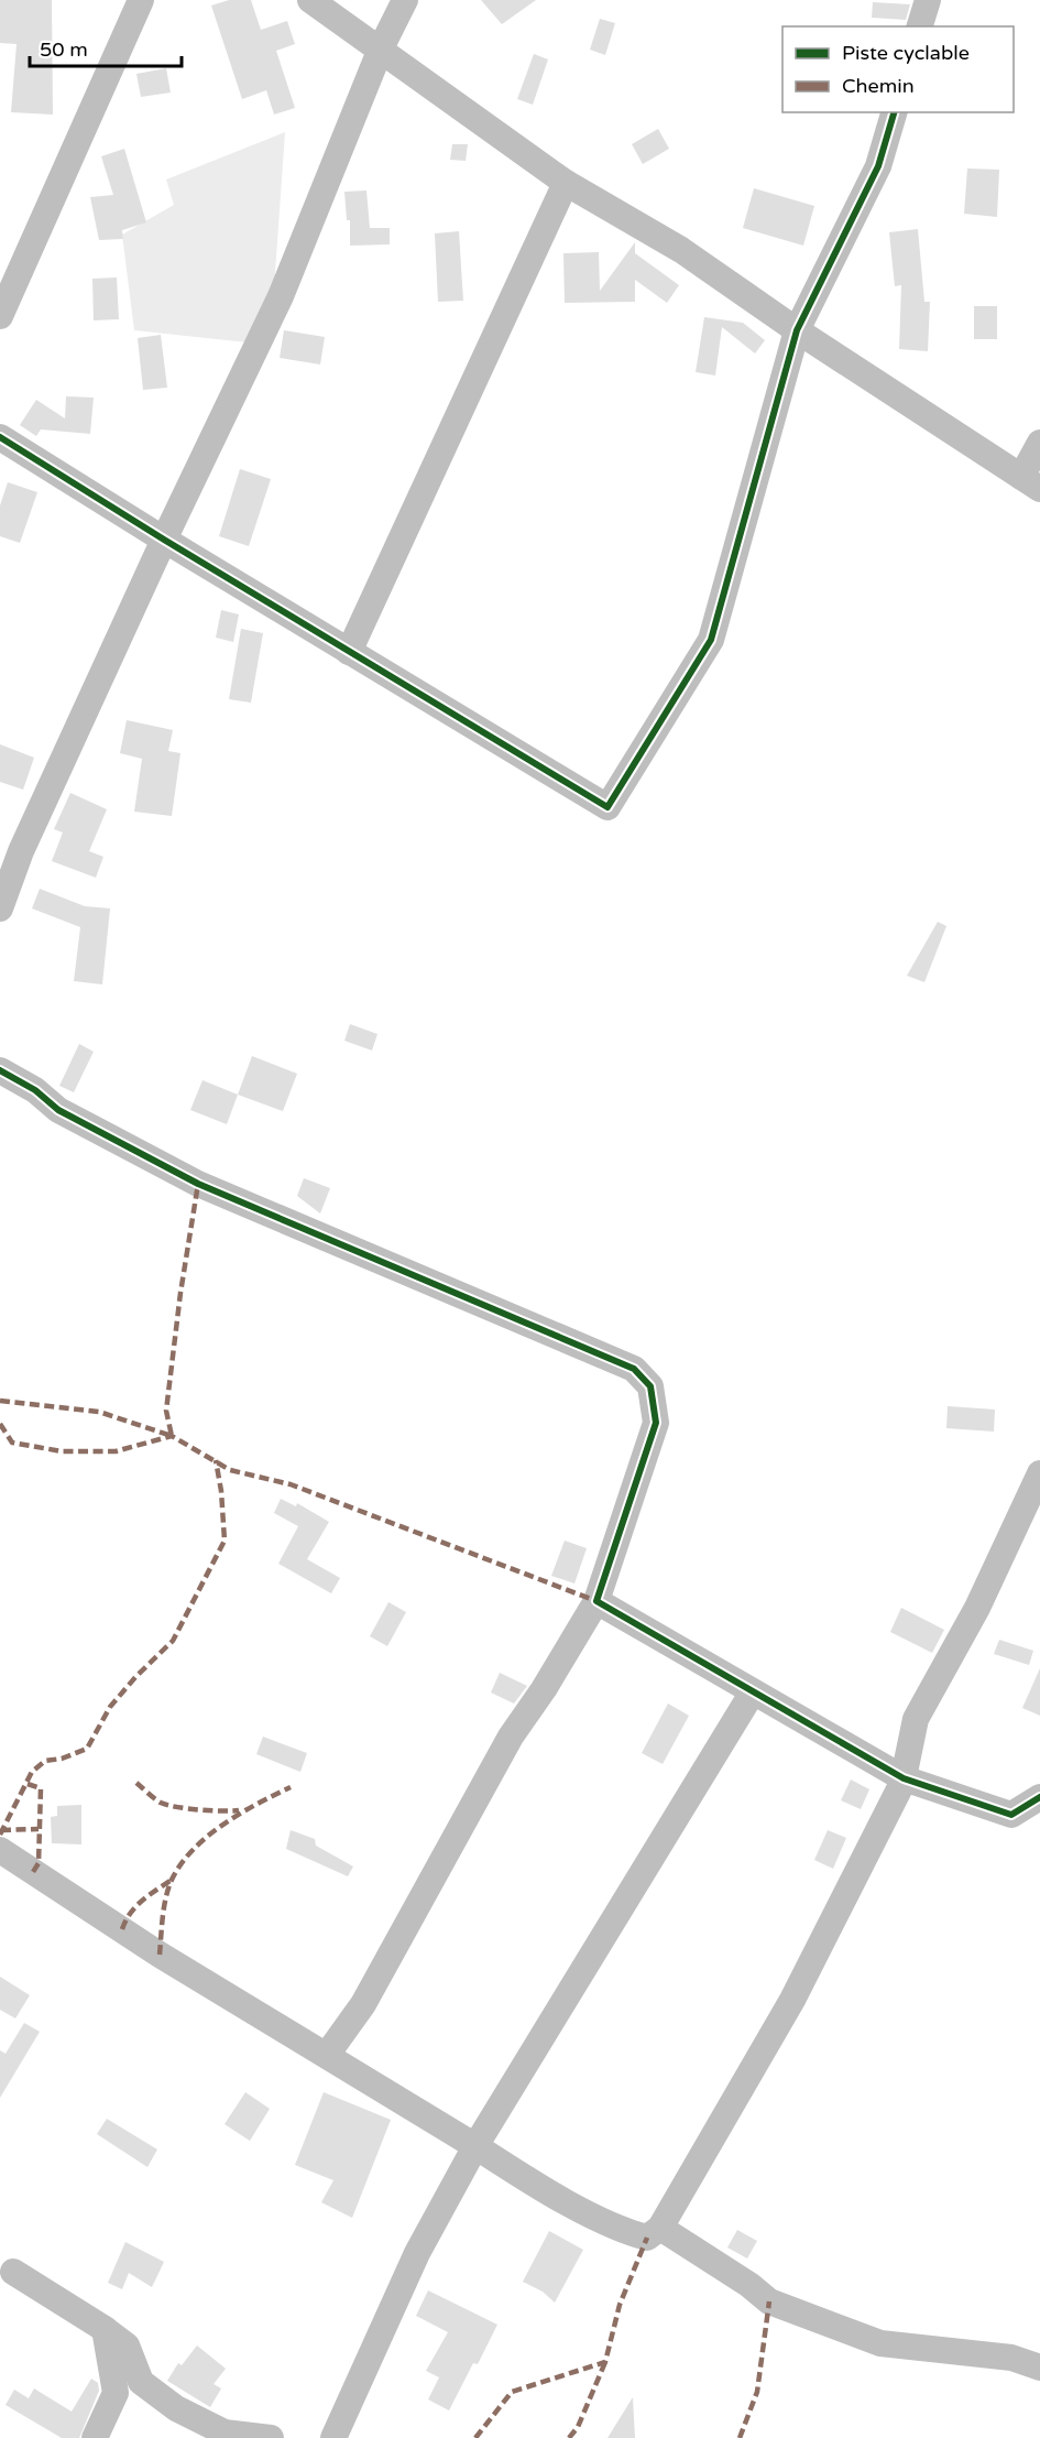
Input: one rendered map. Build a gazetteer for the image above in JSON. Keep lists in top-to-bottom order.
{
  "legend": ["Piste cyclable", "Chemin"],
  "scale_bar": "50 m"
}
